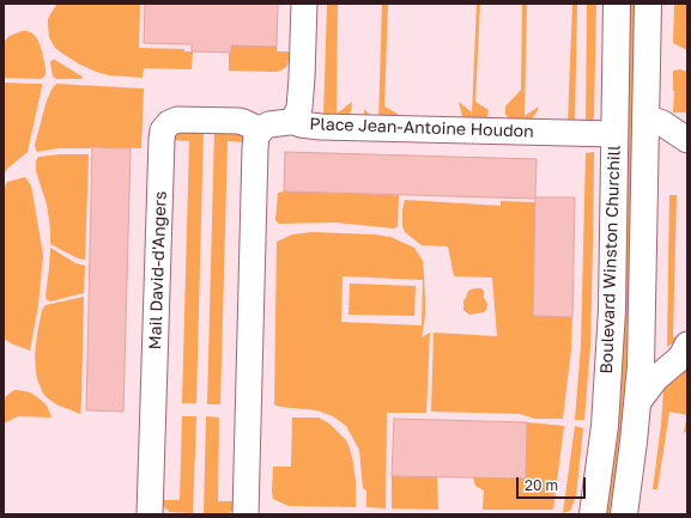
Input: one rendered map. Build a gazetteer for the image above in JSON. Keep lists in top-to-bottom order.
{
  "streets": {
    "main road": ["Boulevard Winston Churchill"],
    "street": ["Place Jean-Antoine Houdon", "Mail David-d'Angers"]
  },
  "crossings": [
    ["Place Jean-Antoine Houdon", "Boulevard Winston Churchill"]
  ],
  "scale_bar": "20 m"
}
